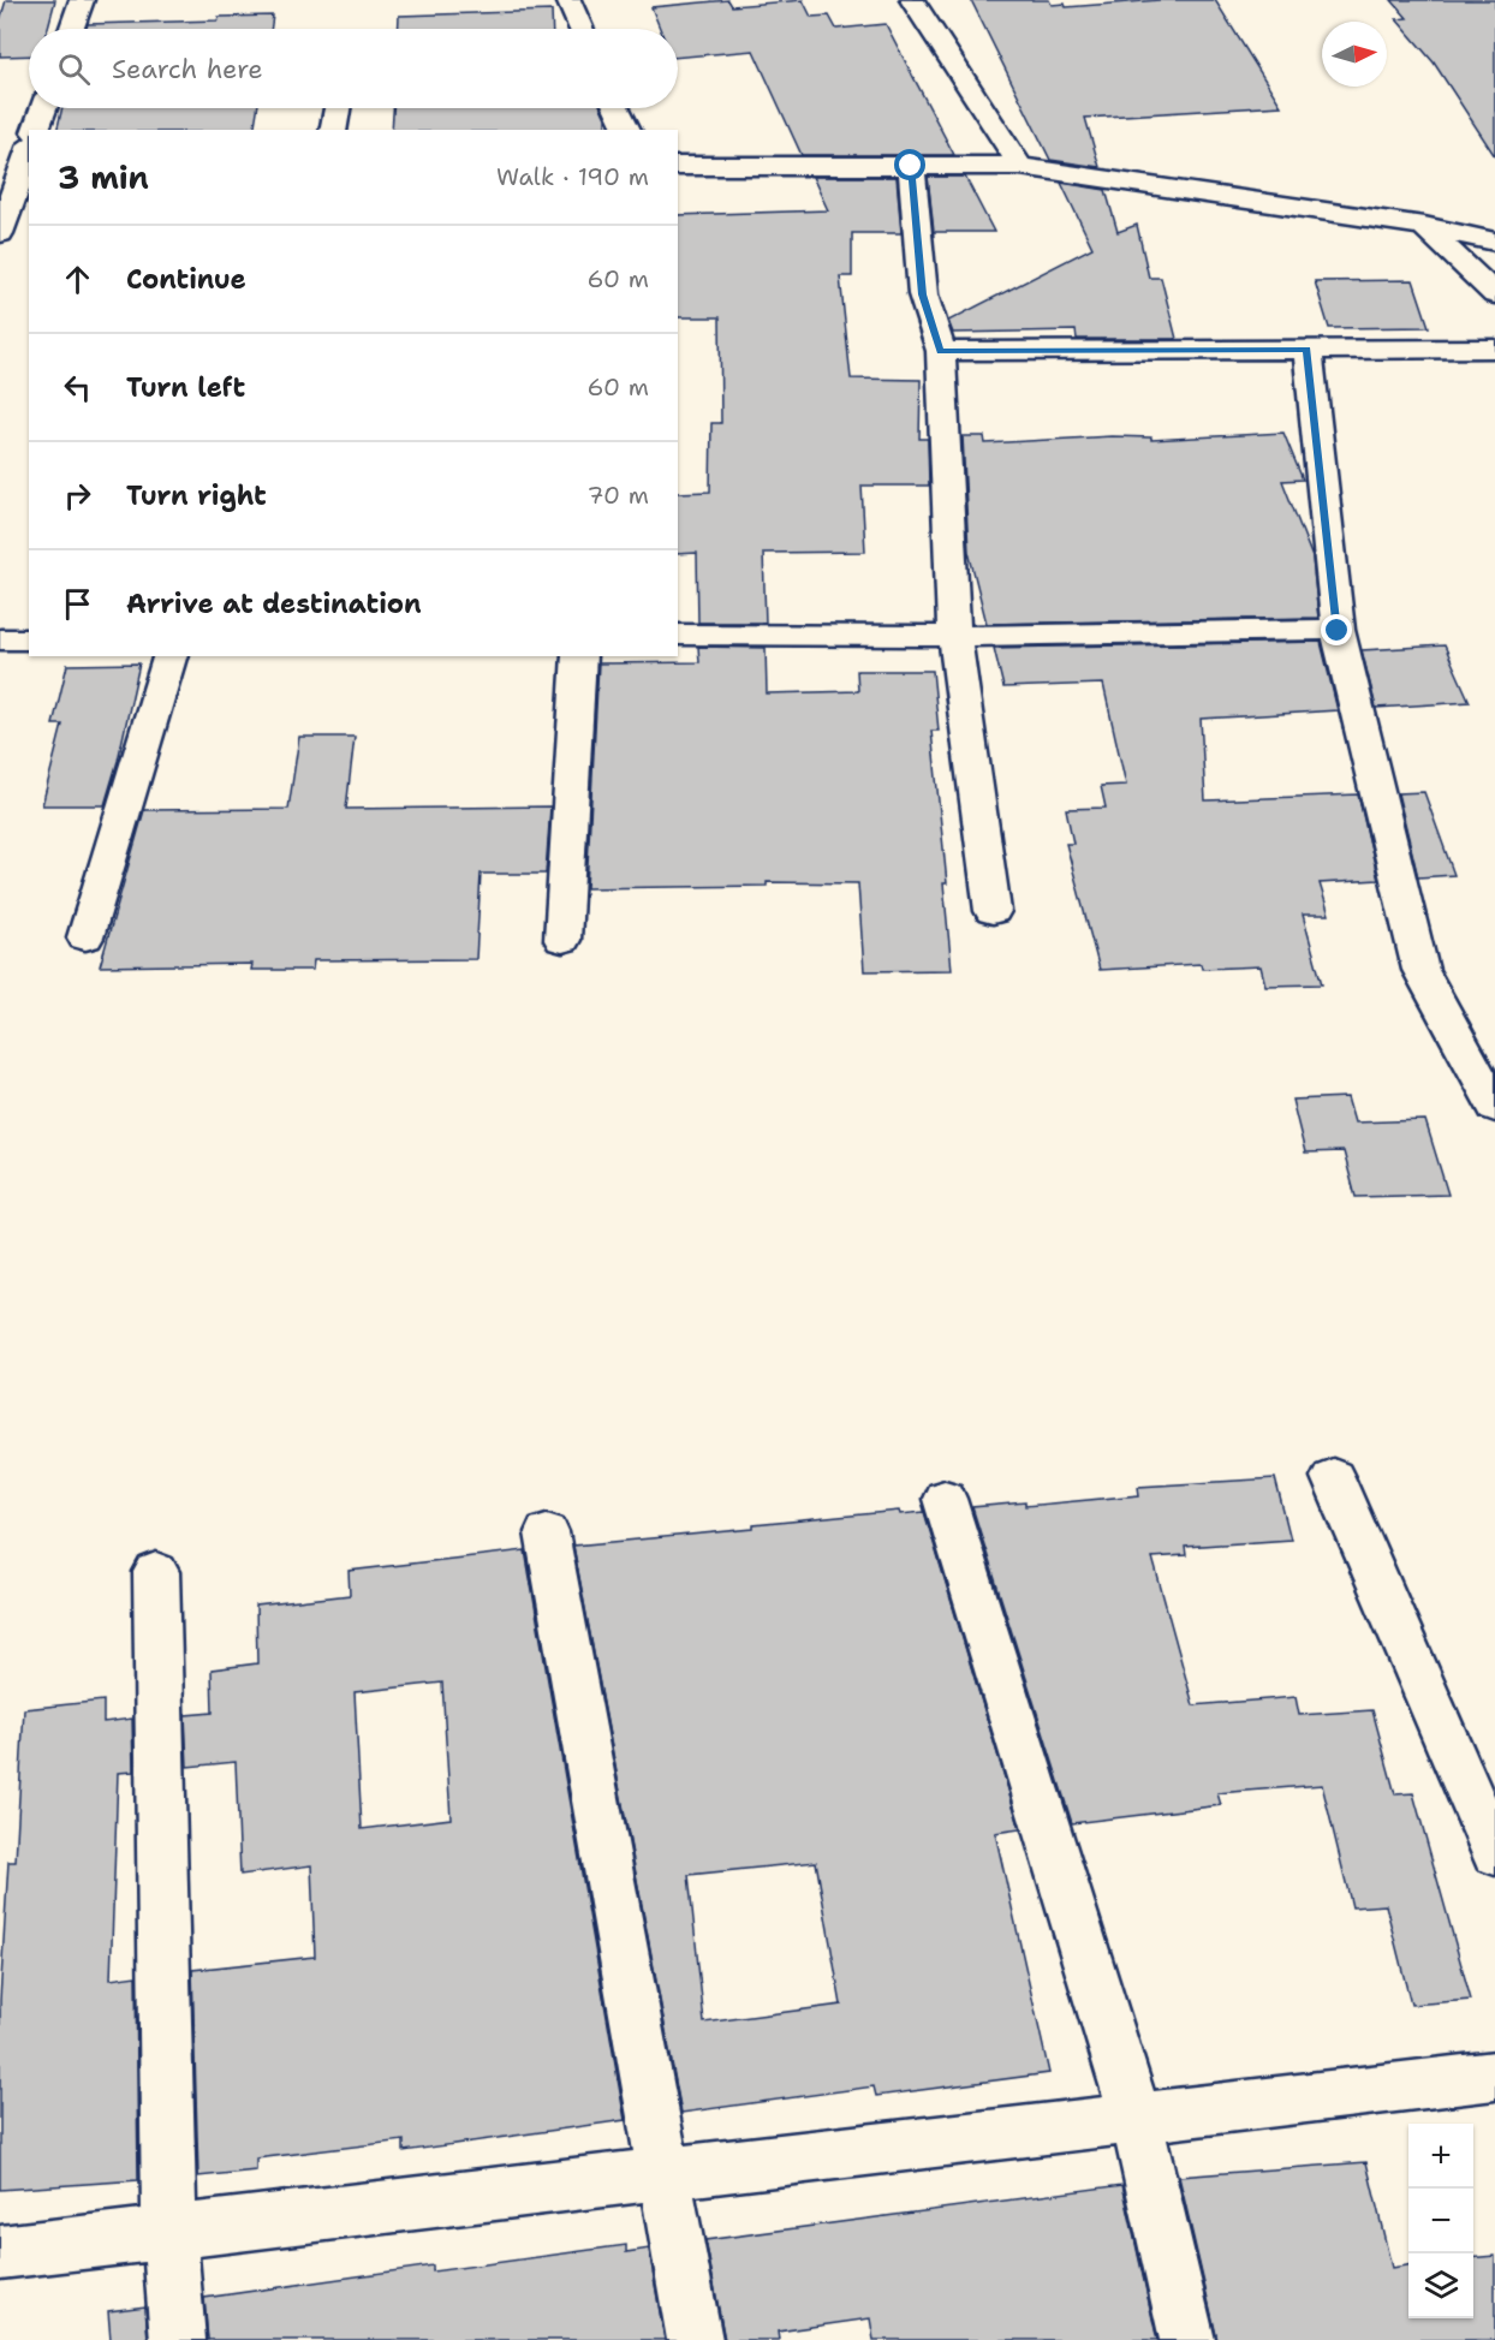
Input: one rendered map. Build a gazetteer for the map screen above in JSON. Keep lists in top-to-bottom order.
{
  "north": "right",
  "page": {
    "search": "Search here",
    "heading": ["3 min", "Walk · 190 m"],
    "list": [
      ["Continue", "60 m"],
      ["Turn left", "60 m"],
      ["Turn right", "70 m"],
      "Arrive at destination"
    ],
    "map_buttons": ["+", "−"]
  }
}
